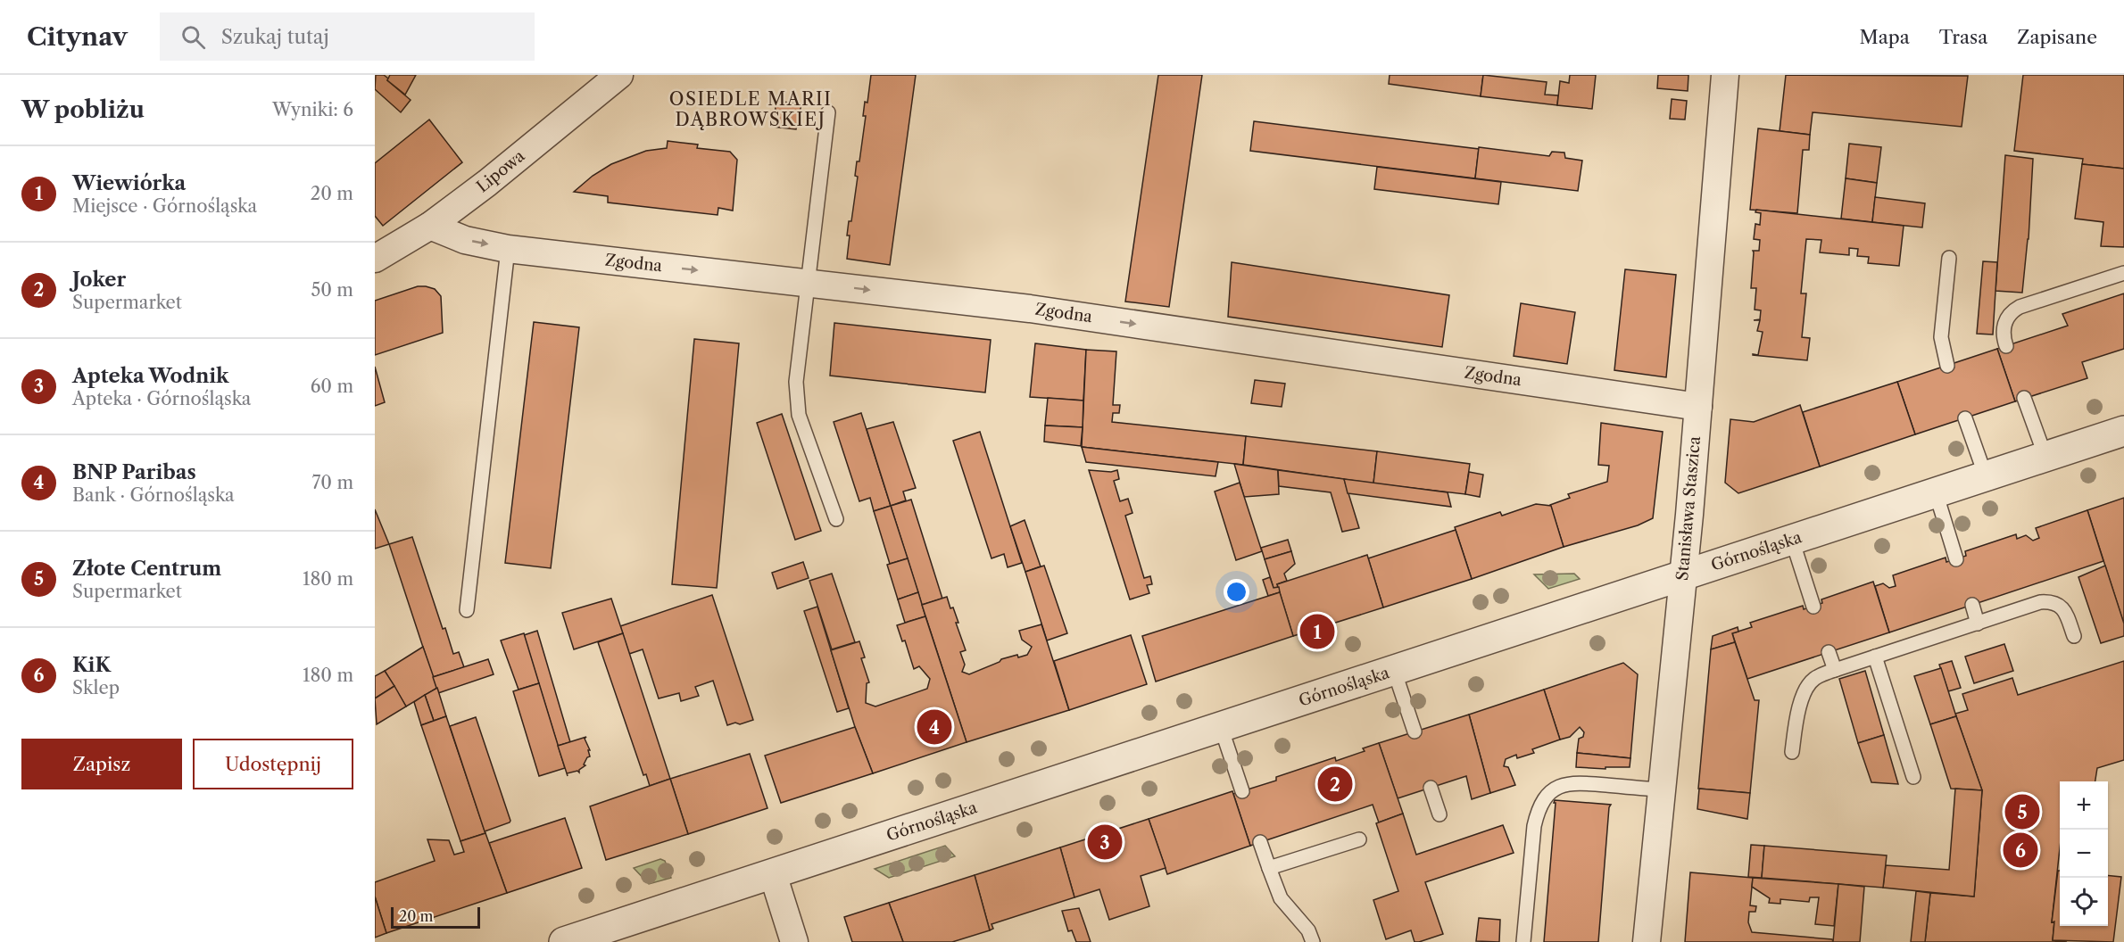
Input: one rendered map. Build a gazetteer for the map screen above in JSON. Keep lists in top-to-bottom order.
{
  "streets": {
    "street": [
      "Lipowa",
      "Zgodna",
      "Stanisława Staszica",
      "Górnośląska"
    ]
  },
  "crossings": [
    ["Lipowa", "Zgodna"],
    ["Zgodna", "Stanisława Staszica"],
    ["Stanisława Staszica", "Górnośląska"]
  ],
  "one_way": ["Zgodna"],
  "districts": ["OSIEDLE MARII DĄBROWSKIEJ"],
  "scale_bar": "20 m",
  "page": {
    "header": "Citynav",
    "search": "Szukaj tutaj",
    "nav": ["Mapa", "Trasa", "Zapisane"],
    "heading": ["W pobliżu", "Wyniki: 6"],
    "list": [
      {
        "mark": "1",
        "name": "Wiewiórka",
        "note": "Miejsce · Górnośląska",
        "value": "20 m"
      },
      {
        "mark": "2",
        "name": "Joker",
        "note": "Supermarket",
        "value": "50 m"
      },
      {
        "mark": "3",
        "name": "Apteka Wodnik",
        "note": "Apteka · Górnośląska",
        "value": "60 m"
      },
      {
        "mark": "4",
        "name": "BNP Paribas",
        "note": "Bank · Górnośląska",
        "value": "70 m"
      },
      {
        "mark": "5",
        "name": "Złote Centrum",
        "note": "Supermarket",
        "value": "180 m"
      },
      {
        "mark": "6",
        "name": "KiK",
        "note": "Sklep",
        "value": "180 m"
      }
    ],
    "pins": [
      "1",
      "4",
      "2",
      "5",
      "3",
      "6"
    ],
    "buttons": ["Zapisz", "Udostępnij"],
    "map_buttons": ["+", "−"],
    "scale": "20 m"
  }
}
